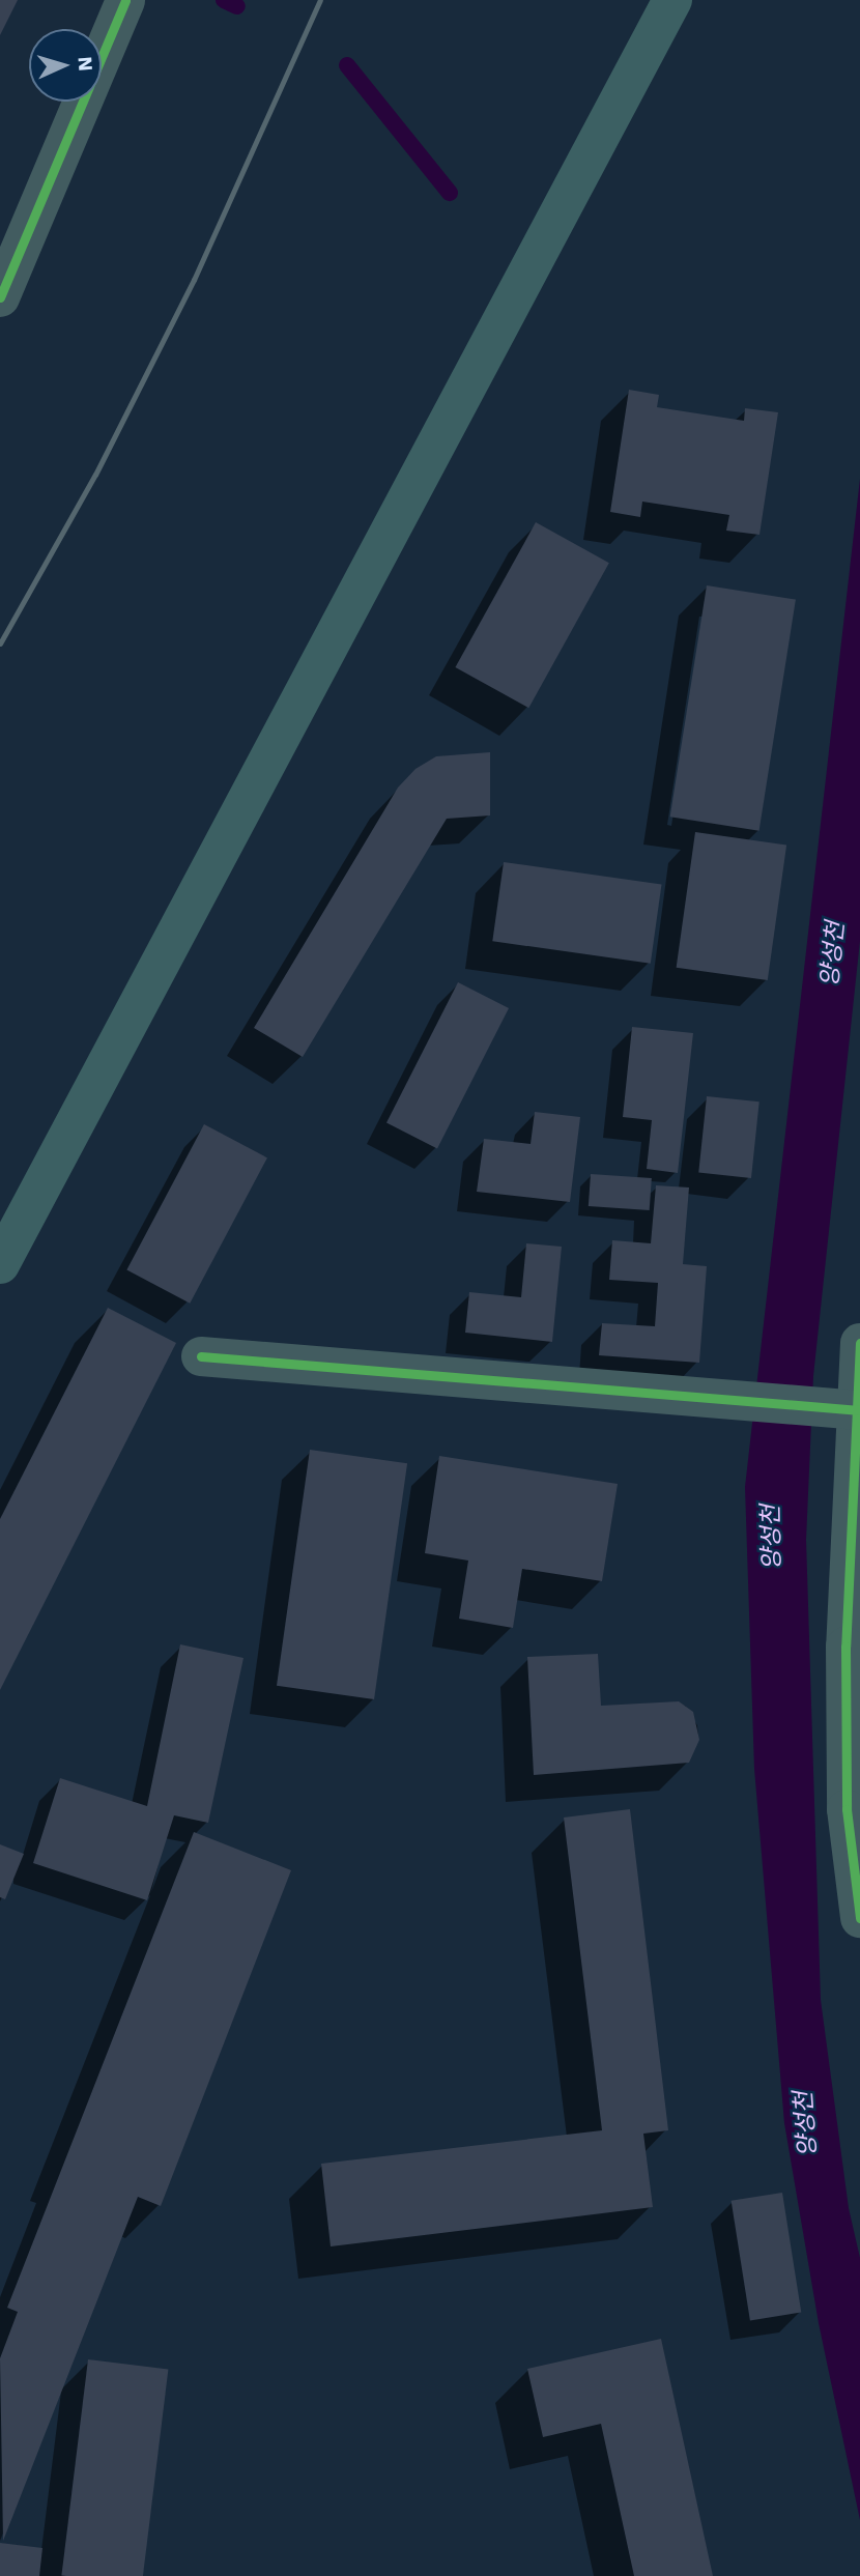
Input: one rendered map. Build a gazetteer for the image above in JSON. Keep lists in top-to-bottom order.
{
  "water": ["양성천"],
  "north": "right"
}
